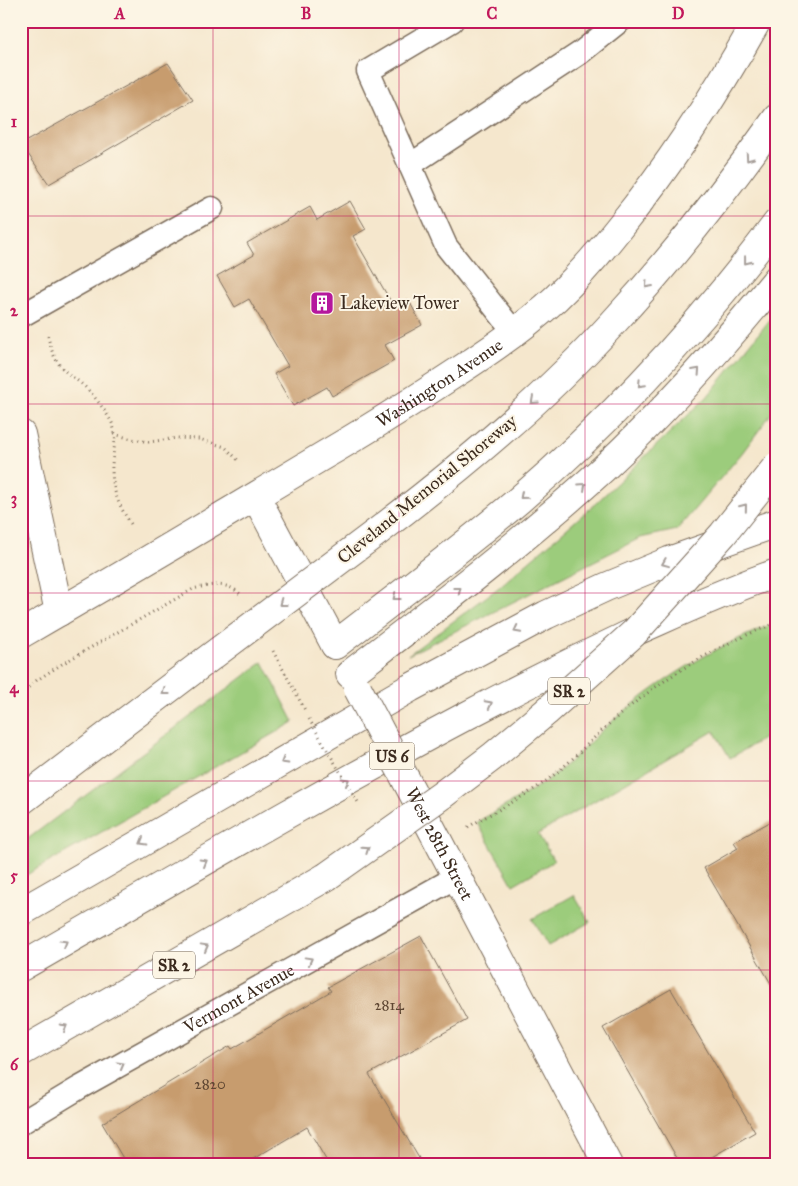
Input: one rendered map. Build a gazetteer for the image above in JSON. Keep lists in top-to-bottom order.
{
  "streets": {
    "main road": [
      "Washington Avenue",
      "Cleveland Memorial Shoreway",
      "SR 2",
      "US 6",
      "West 28th Street"
    ],
    "lane": ["Vermont Avenue"]
  },
  "crossings": [
    ["Washington Avenue", "West 28th Street"],
    ["West 28th Street", "Vermont Avenue"]
  ],
  "one_way": ["Vermont Avenue"],
  "places": {
    "building": ["Lakeview Tower"]
  },
  "house_numbers": ["2814", "2820"],
  "grid": {
    "columns": [
      "A",
      "B",
      "C",
      "D"
    ],
    "rows": [
      "1",
      "2",
      "3",
      "4",
      "5",
      "6"
    ]
  }
}
